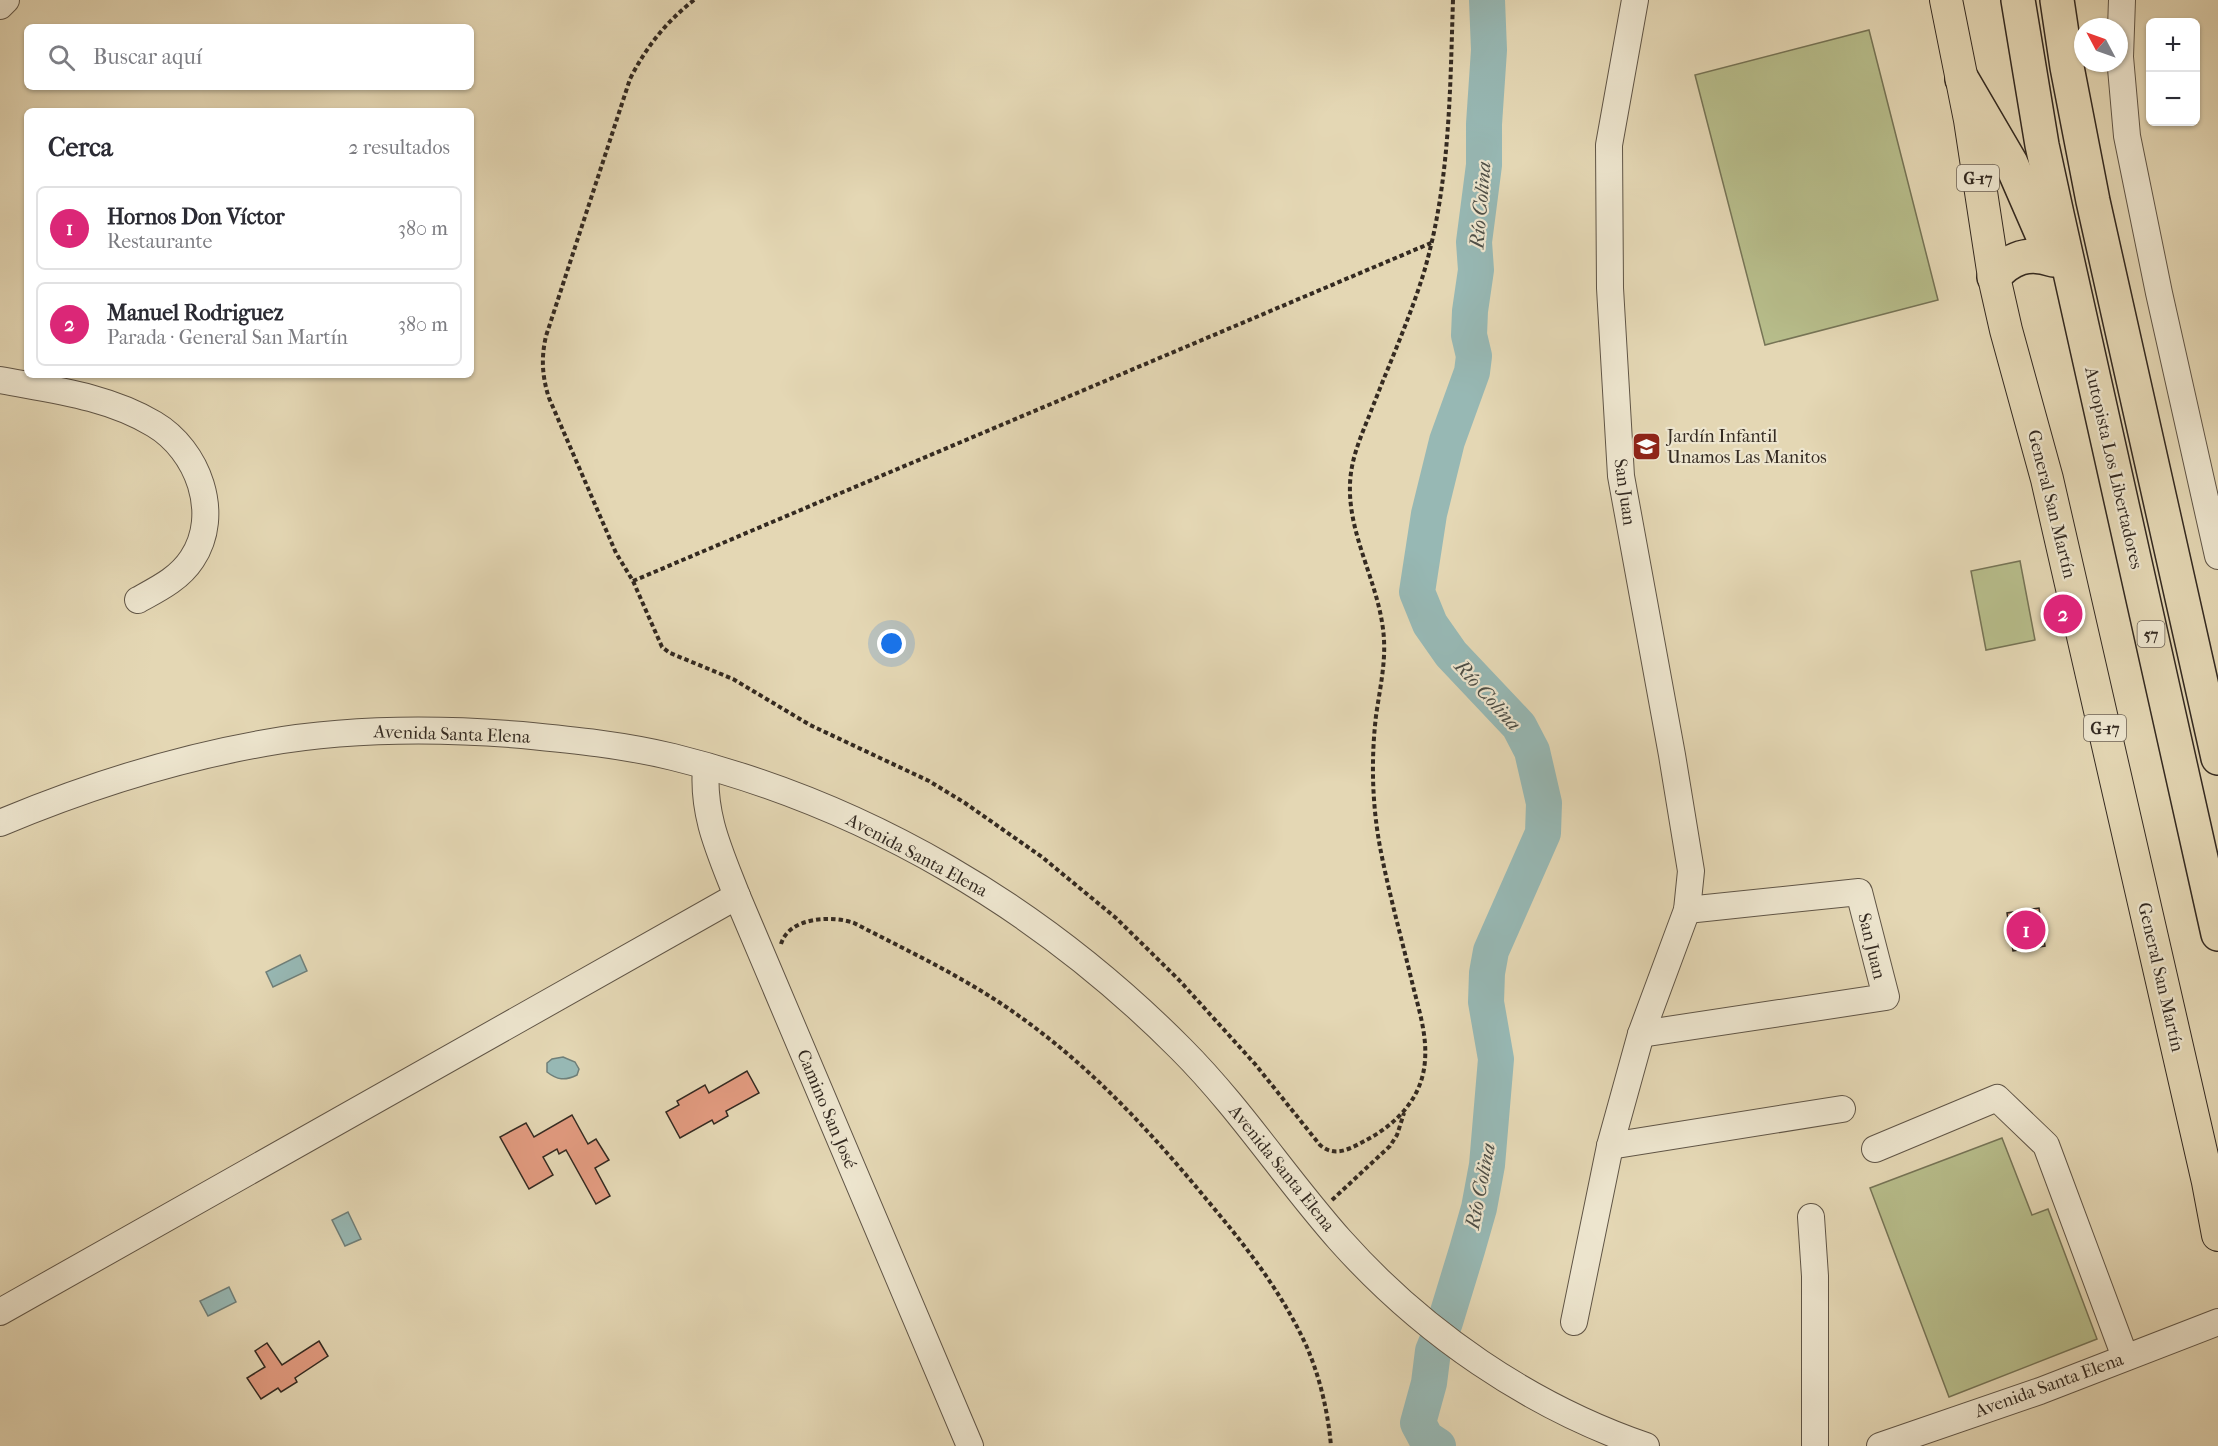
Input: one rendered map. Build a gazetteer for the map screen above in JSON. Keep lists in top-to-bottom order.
{
  "streets": {
    "highway": ["Autopista Los Libertadores", "57"],
    "main road": ["G-17", "General San Martín"],
    "street": ["San Juan", "Avenida Santa Elena", "Camino San José"]
  },
  "crossings": [
    ["Avenida Santa Elena", "Camino San José"]
  ],
  "water": ["Río Colina"],
  "places": {
    "school or university": ["Jardín Infantil Unamos Las Manitos"]
  },
  "north": "top left",
  "page": {
    "map_buttons": ["+", "−"],
    "search": "Buscar aquí",
    "heading": ["Cerca", "2 resultados"],
    "list": [
      {
        "mark": "1",
        "name": "Hornos Don Víctor",
        "note": "Restaurante",
        "value": "380 m"
      },
      {
        "mark": "2",
        "name": "Manuel Rodriguez",
        "note": "Parada · General San Martín",
        "value": "380 m"
      }
    ],
    "pins": ["2", "1"]
  }
}
